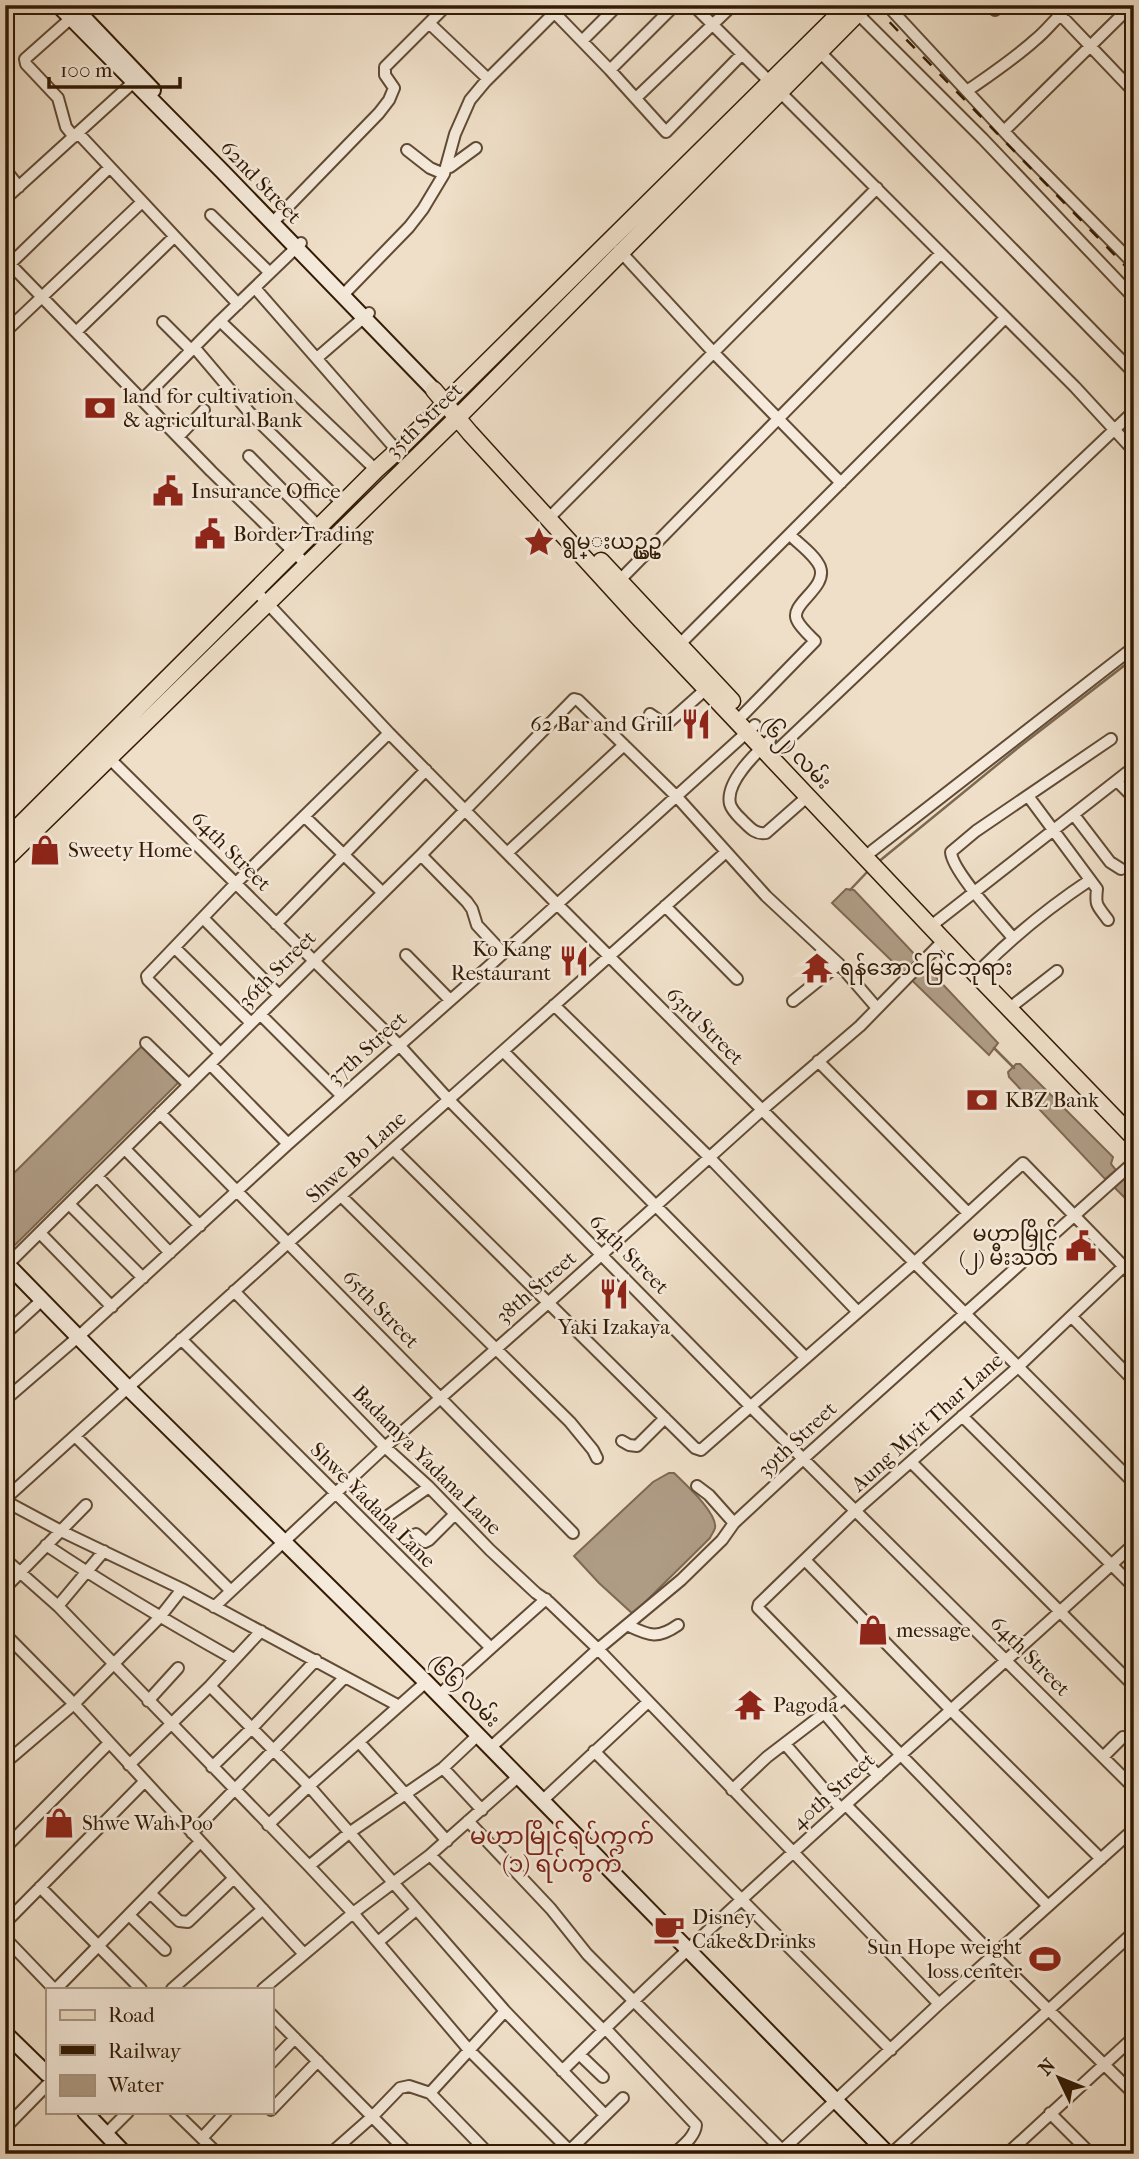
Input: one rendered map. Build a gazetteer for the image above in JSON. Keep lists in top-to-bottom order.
{
  "streets": {
    "main road": ["35th Street", "(၆၂) လမ်း"],
    "street": [
      "62nd Street",
      "64th Street",
      "36th Street",
      "63rd Street",
      "37th Street",
      "Shwe Bo Lane",
      "38th Street",
      "65th Street",
      "Aung Myit Thar Lane",
      "39th Street",
      "Badamya Yadana Lane",
      "Shwe Yadana Lane",
      "(၆၆) လမ်း",
      "40th Street"
    ]
  },
  "crossings": [
    ["62nd Street", "35th Street"],
    ["62nd Street", "(၆၂) လမ်း"],
    ["35th Street", "(၆၂) လမ်း"],
    ["35th Street", "64th Street"],
    ["35th Street", "63rd Street"],
    ["(၆၂) လမ်း", "37th Street"],
    ["(၆၂) လမ်း", "38th Street"],
    ["64th Street", "36th Street"],
    ["64th Street", "37th Street"],
    ["64th Street", "Shwe Bo Lane"],
    ["64th Street", "38th Street"],
    ["64th Street", "Aung Myit Thar Lane"],
    ["64th Street", "39th Street"],
    ["64th Street", "40th Street"],
    ["36th Street", "63rd Street"],
    ["36th Street", "65th Street"],
    ["36th Street", "(၆၆) လမ်း"],
    ["63rd Street", "37th Street"],
    ["63rd Street", "Shwe Bo Lane"],
    ["63rd Street", "38th Street"],
    ["63rd Street", "Aung Myit Thar Lane"],
    ["63rd Street", "39th Street"],
    ["37th Street", "65th Street"],
    ["37th Street", "(၆၆) လမ်း"],
    ["Shwe Bo Lane", "65th Street"],
    ["Shwe Bo Lane", "Badamya Yadana Lane"],
    ["Shwe Bo Lane", "Shwe Yadana Lane"],
    ["Shwe Bo Lane", "(၆၆) လမ်း"],
    ["38th Street", "65th Street"],
    ["38th Street", "Badamya Yadana Lane"],
    ["38th Street", "Shwe Yadana Lane"],
    ["38th Street", "(၆၆) လမ်း"],
    ["39th Street", "Badamya Yadana Lane"],
    ["39th Street", "(၆၆) လမ်း"],
    ["Badamya Yadana Lane", "40th Street"],
    ["(၆၆) လမ်း", "40th Street"]
  ],
  "districts": ["မဟာမြိုင်ရပ်ကွက် (၁) ရပ်ကွက်"],
  "places": {
    "bank": ["land for cultivation & agricultural Bank", "KBZ Bank"],
    "public building": ["Insurance Office", "Border Trading", "မဟာမြိုင် (၂) မီးသတ်"],
    "place": ["ရွမ္းယဥ္ယဥ္"],
    "restaurant": ["62 Bar and Grill", "Ko Kang Restaurant", "Yaki Izakaya"],
    "shop": ["Sweety Home", "message", "Shwe Wah Poo"],
    "temple": ["ရန်အောင်မြင်ဘုရား", "Pagoda"],
    "cafe": ["Disney Cake&Drinks"],
    "sports": ["Sun Hope weight loss center"]
  },
  "legend": ["Road", "Railway", "Water"],
  "scale_bar": "100 m",
  "north": "top left"
}
